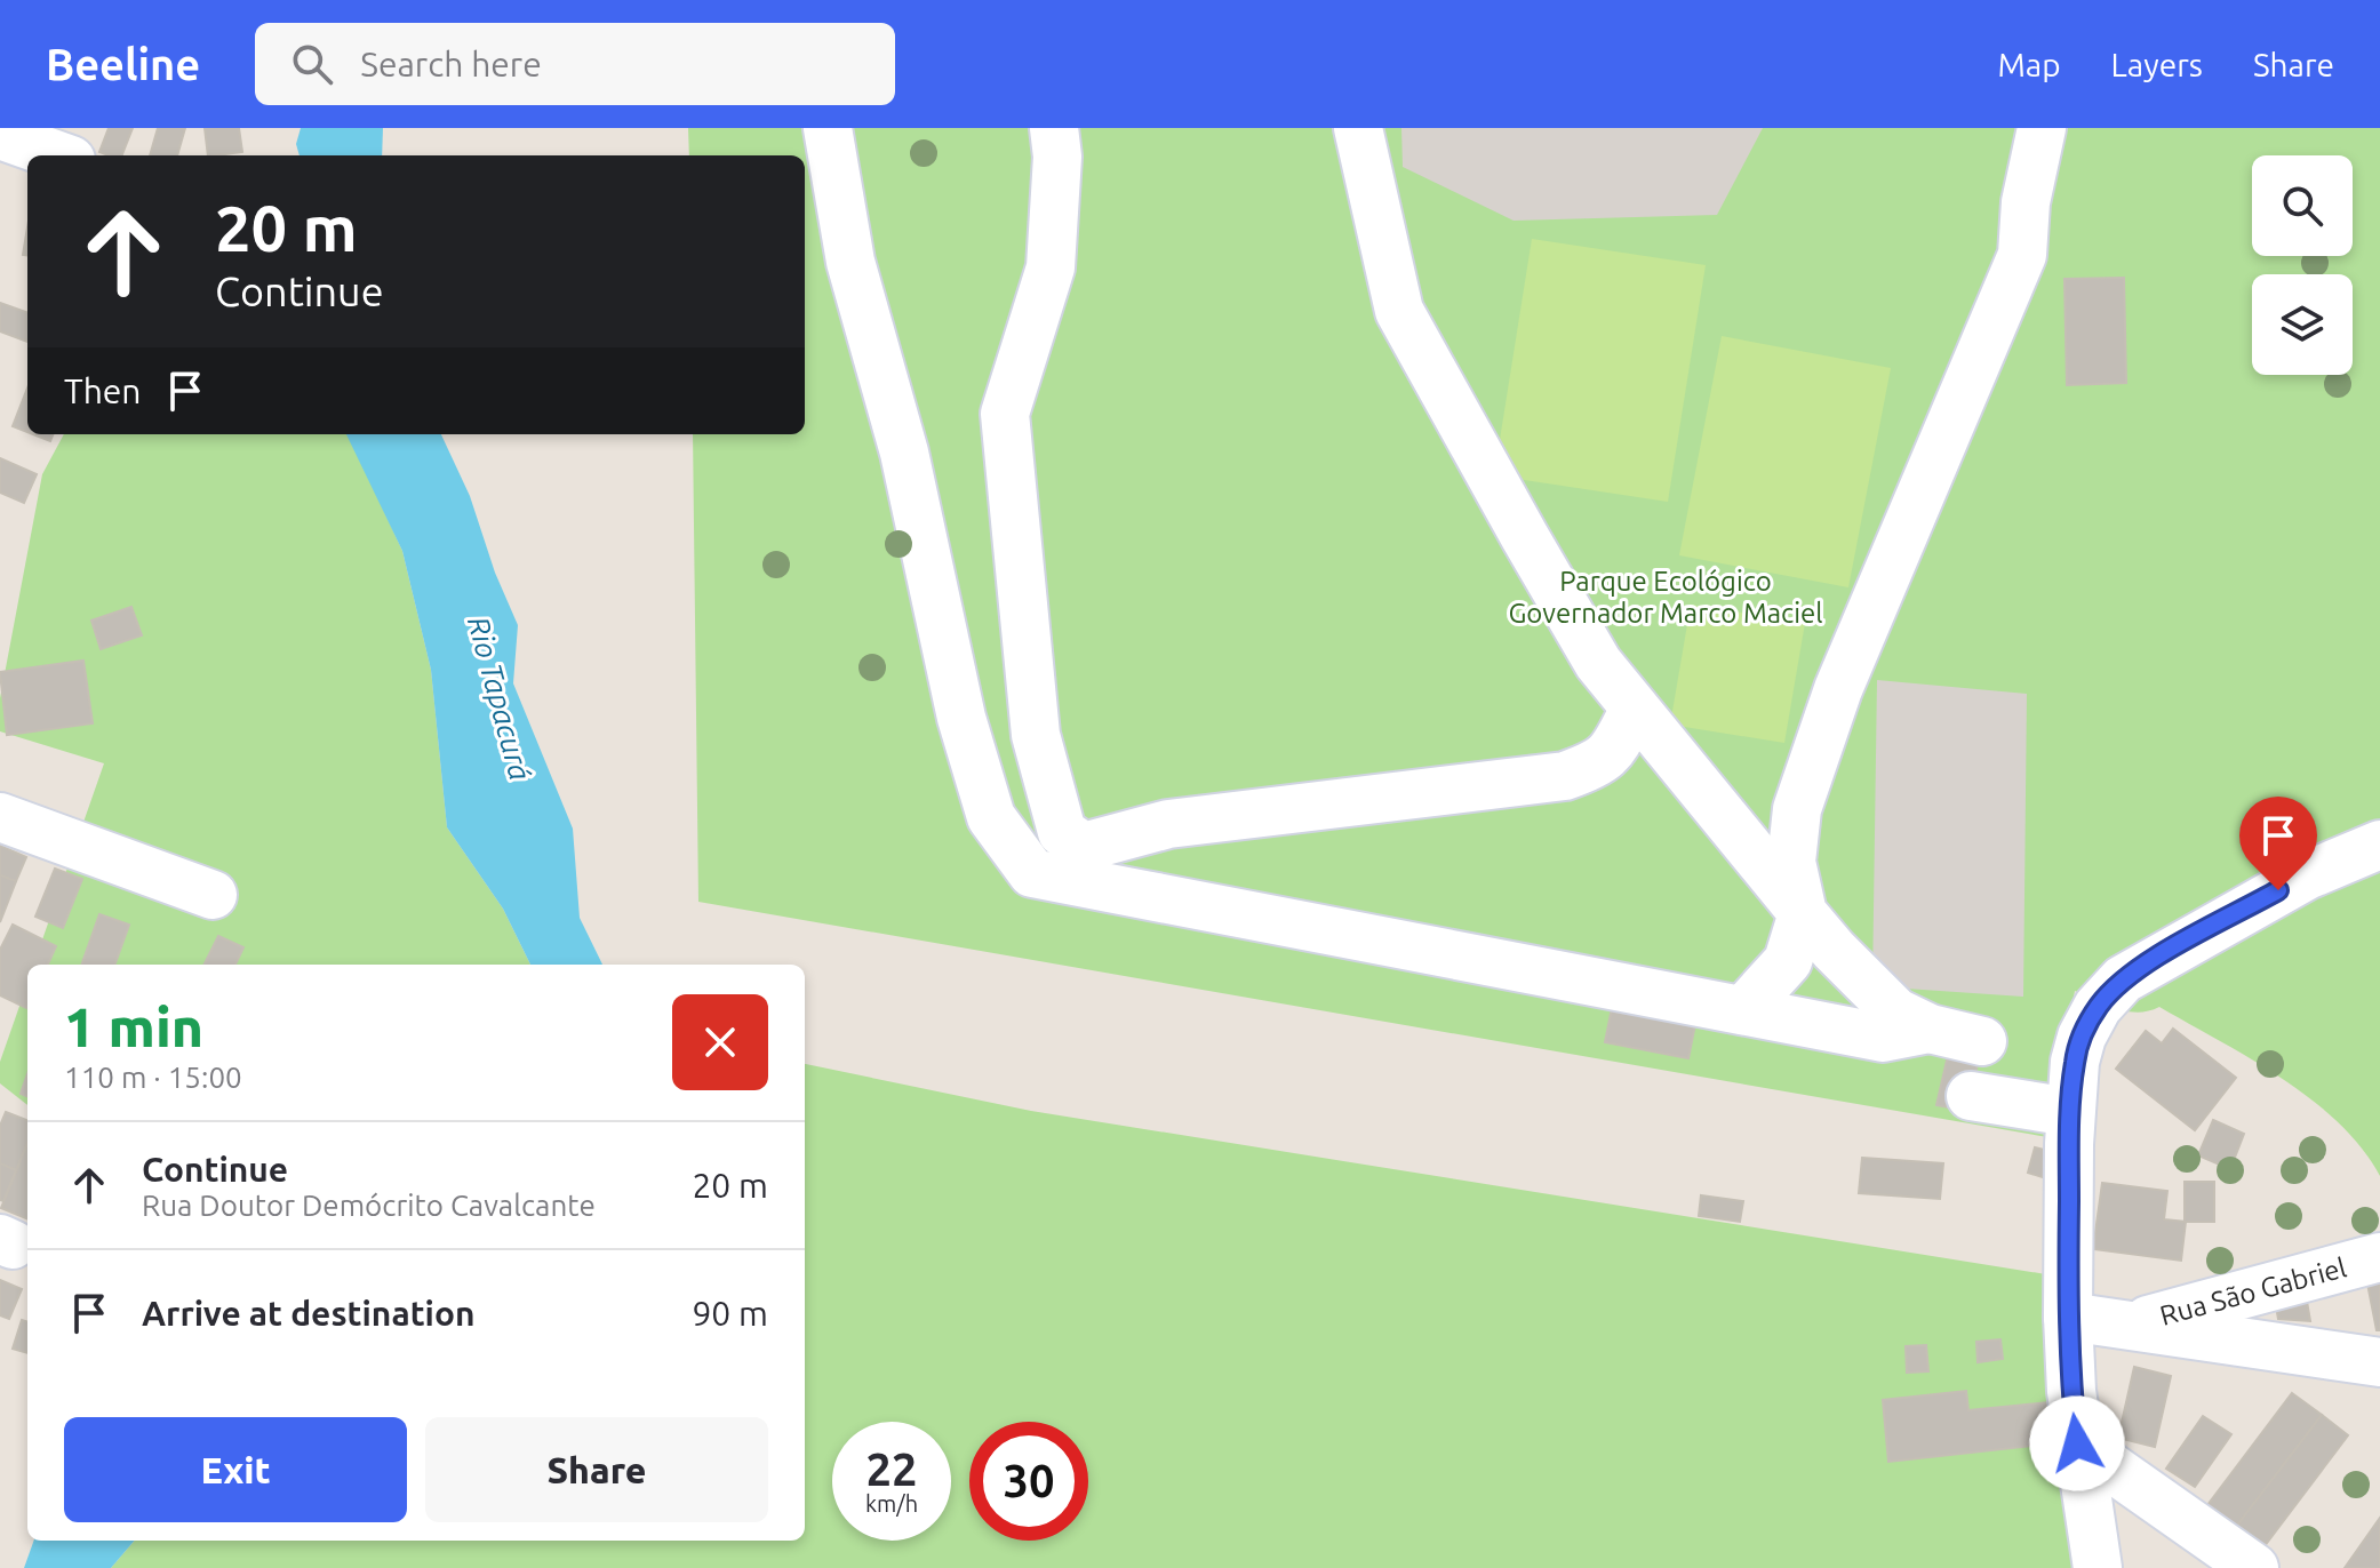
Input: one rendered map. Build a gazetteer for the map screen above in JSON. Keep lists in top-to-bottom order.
{
  "streets": {
    "street": ["Rua São Gabriel"]
  },
  "water": ["Rio Tapacurá"],
  "parks": ["Parque Ecológico Governador Marco Maciel"],
  "page": {
    "header": "Beeline",
    "search": "Search here",
    "nav": ["Map", "Layers", "Share"],
    "turn": ["20 m", "Continue"],
    "then": "Then",
    "heading": ["1 min", "110 m · 15:00"],
    "list": [
      {
        "name": "Continue",
        "note": "Rua Doutor Demócrito Cavalcante",
        "value": "20 m"
      },
      {
        "name": "Arrive at destination",
        "value": "90 m"
      }
    ],
    "buttons": ["Exit", "Share"],
    "speed": "22 km/h",
    "limit": "30"
  }
}
